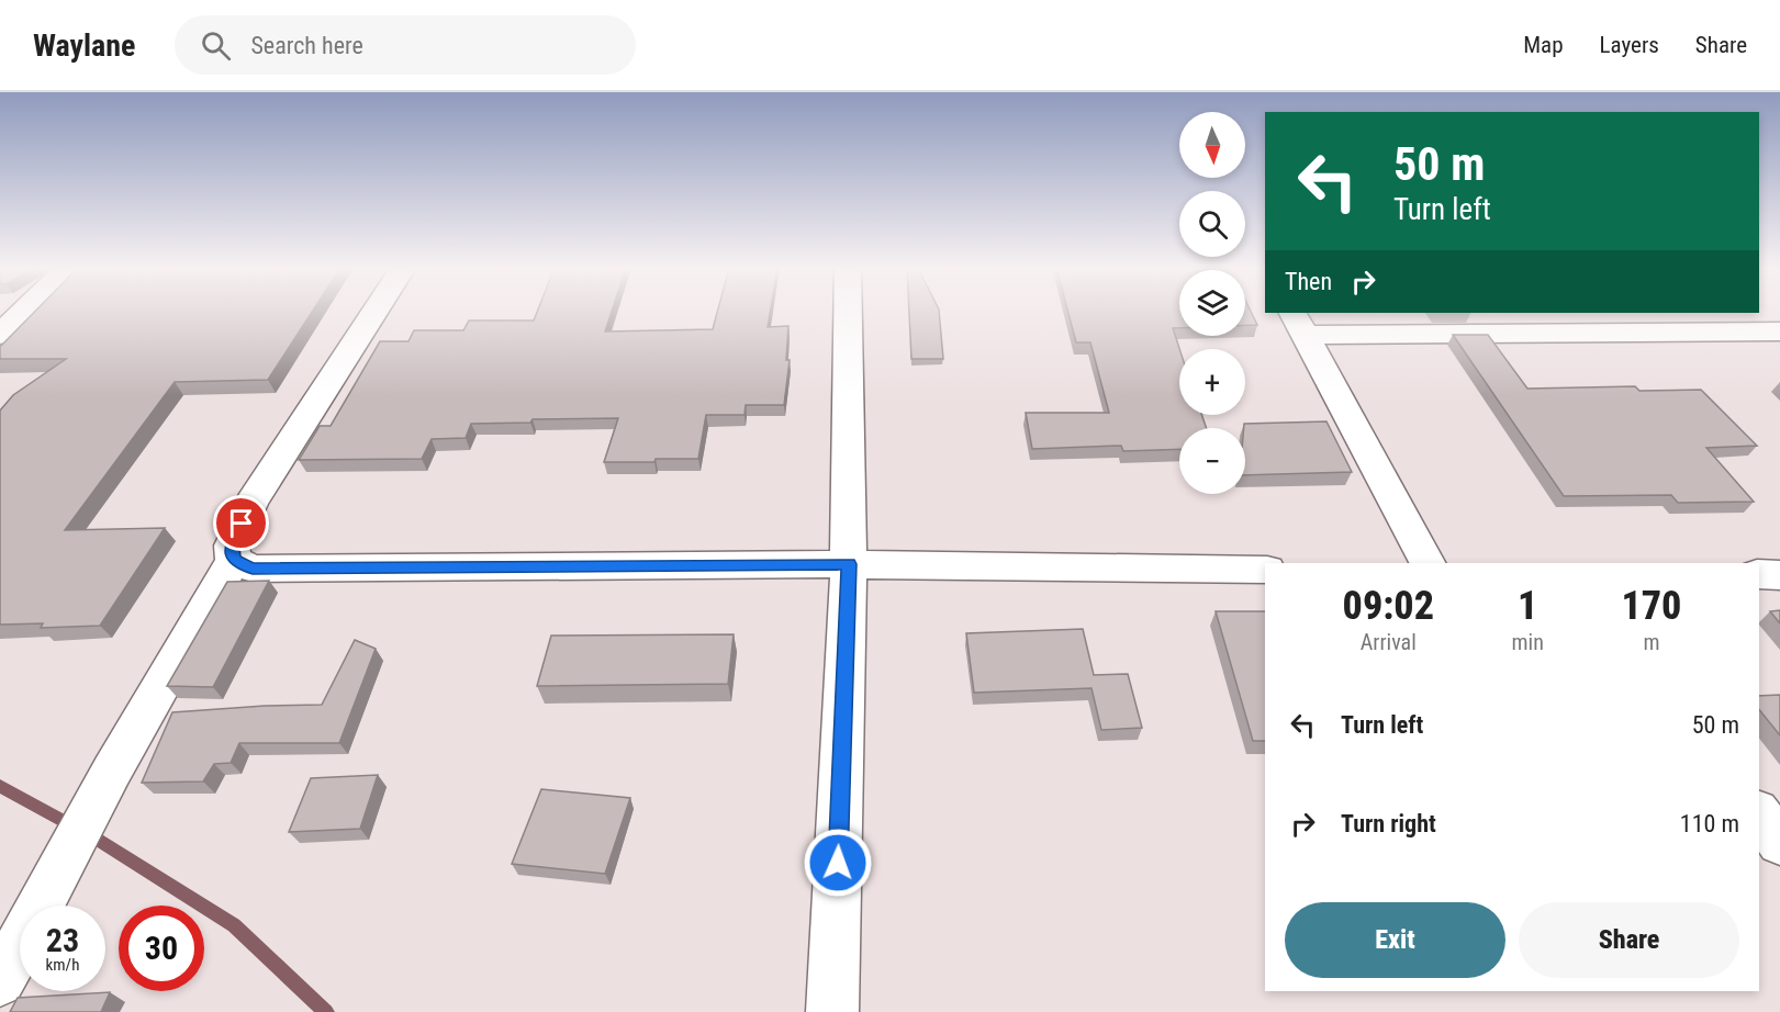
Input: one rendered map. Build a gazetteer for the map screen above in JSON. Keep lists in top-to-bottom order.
{
  "north": "bottom",
  "page": {
    "header": "Waylane",
    "search": "Search here",
    "nav": ["Map", "Layers", "Share"],
    "map_buttons": ["+", "−"],
    "turn": ["50 m", "Turn left"],
    "then": "Then",
    "eta": [
      "09:02",
      "Arrival",
      "1",
      "min",
      "170",
      "m"
    ],
    "list": [
      {
        "name": "Turn left",
        "value": "50 m"
      },
      {
        "name": "Turn right",
        "value": "110 m"
      }
    ],
    "buttons": ["Exit", "Share"],
    "speed": "23 km/h",
    "limit": "30"
  }
}
